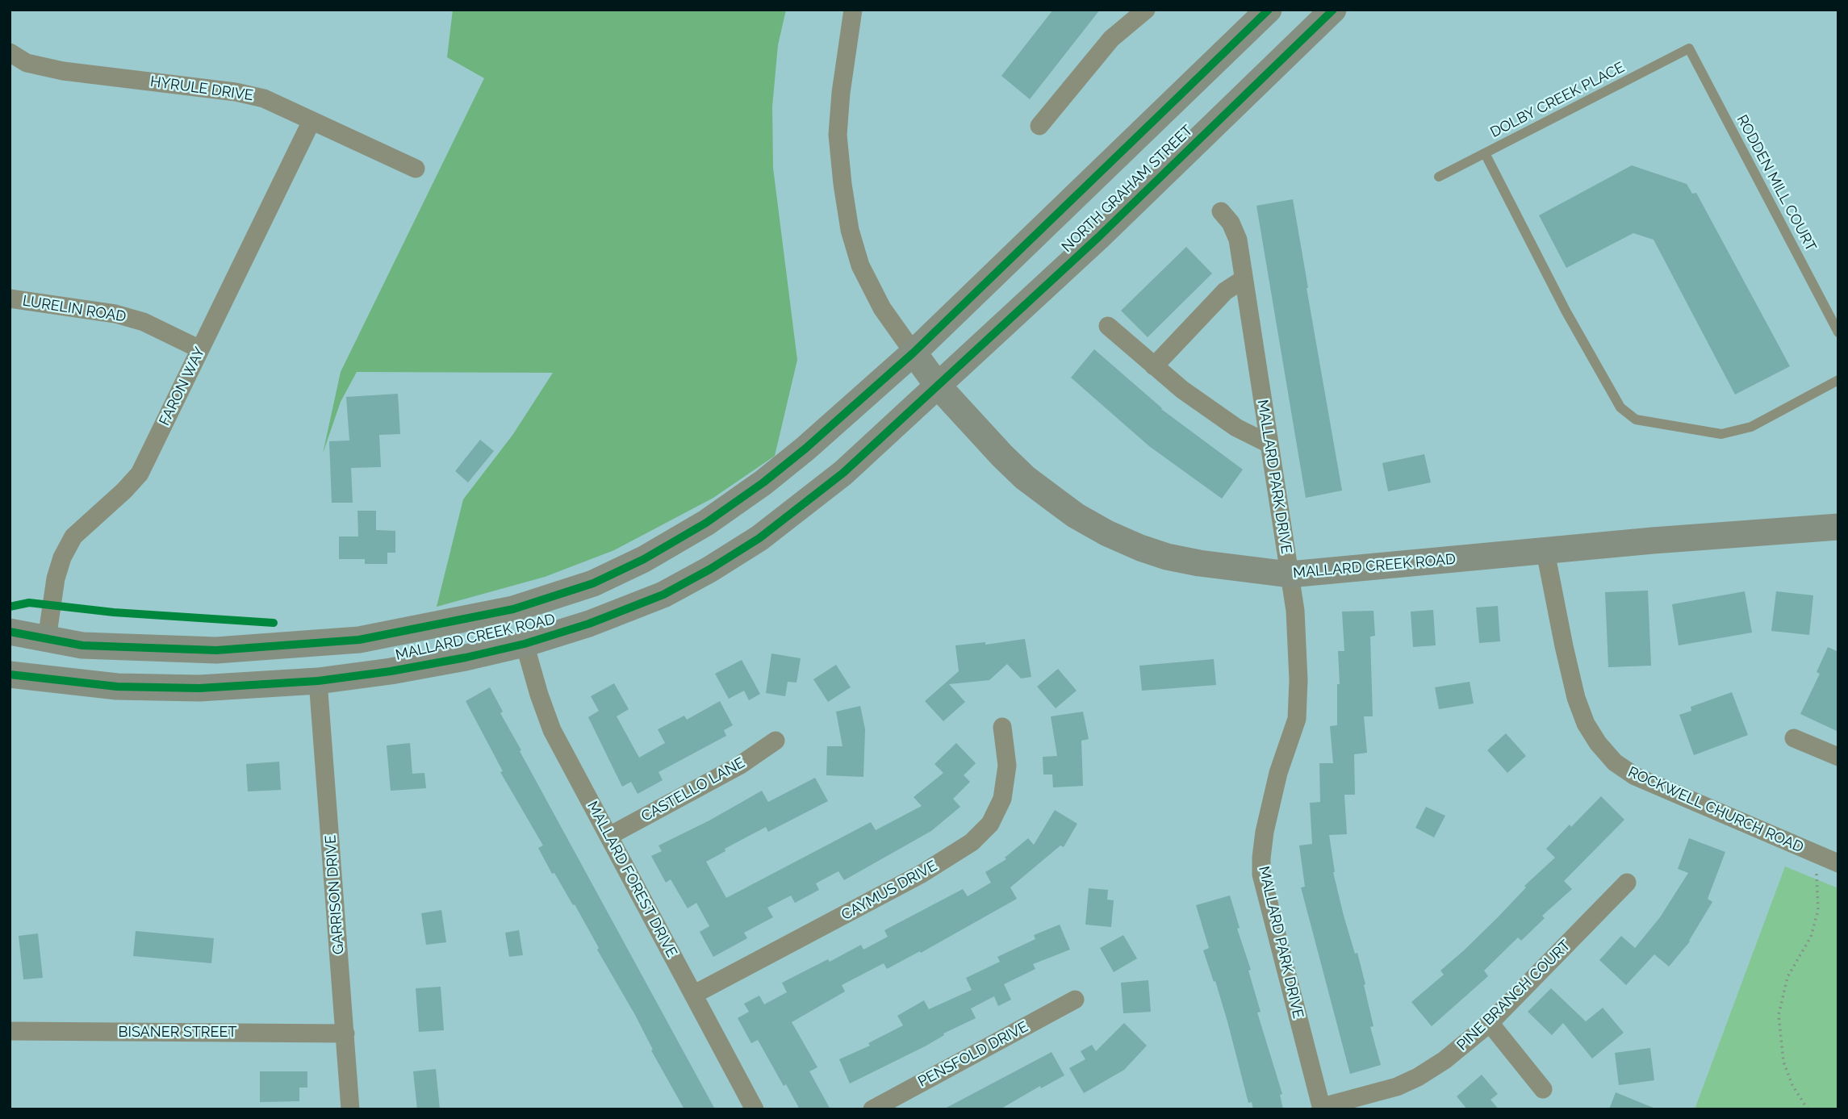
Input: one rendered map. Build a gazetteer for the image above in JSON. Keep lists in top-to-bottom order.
{
  "streets": {
    "main road": ["NORTH GRAHAM STREET", "MALLARD CREEK ROAD"],
    "street": [
      "HYRULE DRIVE",
      "LURELIN ROAD",
      "FARON WAY",
      "MALLARD PARK DRIVE",
      "CASTELLO LANE",
      "ROCKWELL CHURCH ROAD",
      "MALLARD FOREST DRIVE",
      "CAYMUS DRIVE",
      "GARRISON DRIVE",
      "PINE BRANCH COURT",
      "BISANER STREET",
      "PENSFOLD DRIVE"
    ],
    "lane": ["DOLBY CREEK PLACE", "RODDEN MILL COURT"]
  },
  "crossings": [
    ["HYRULE DRIVE", "FARON WAY"],
    ["DOLBY CREEK PLACE", "RODDEN MILL COURT"],
    ["NORTH GRAHAM STREET", "MALLARD CREEK ROAD"],
    ["LURELIN ROAD", "FARON WAY"],
    ["FARON WAY", "MALLARD CREEK ROAD"],
    ["MALLARD PARK DRIVE", "MALLARD CREEK ROAD"],
    ["MALLARD PARK DRIVE", "PINE BRANCH COURT"],
    ["MALLARD CREEK ROAD", "ROCKWELL CHURCH ROAD"],
    ["MALLARD CREEK ROAD", "MALLARD FOREST DRIVE"],
    ["MALLARD CREEK ROAD", "GARRISON DRIVE"],
    ["CASTELLO LANE", "MALLARD FOREST DRIVE"],
    ["MALLARD FOREST DRIVE", "CAYMUS DRIVE"],
    ["GARRISON DRIVE", "BISANER STREET"]
  ]
}
